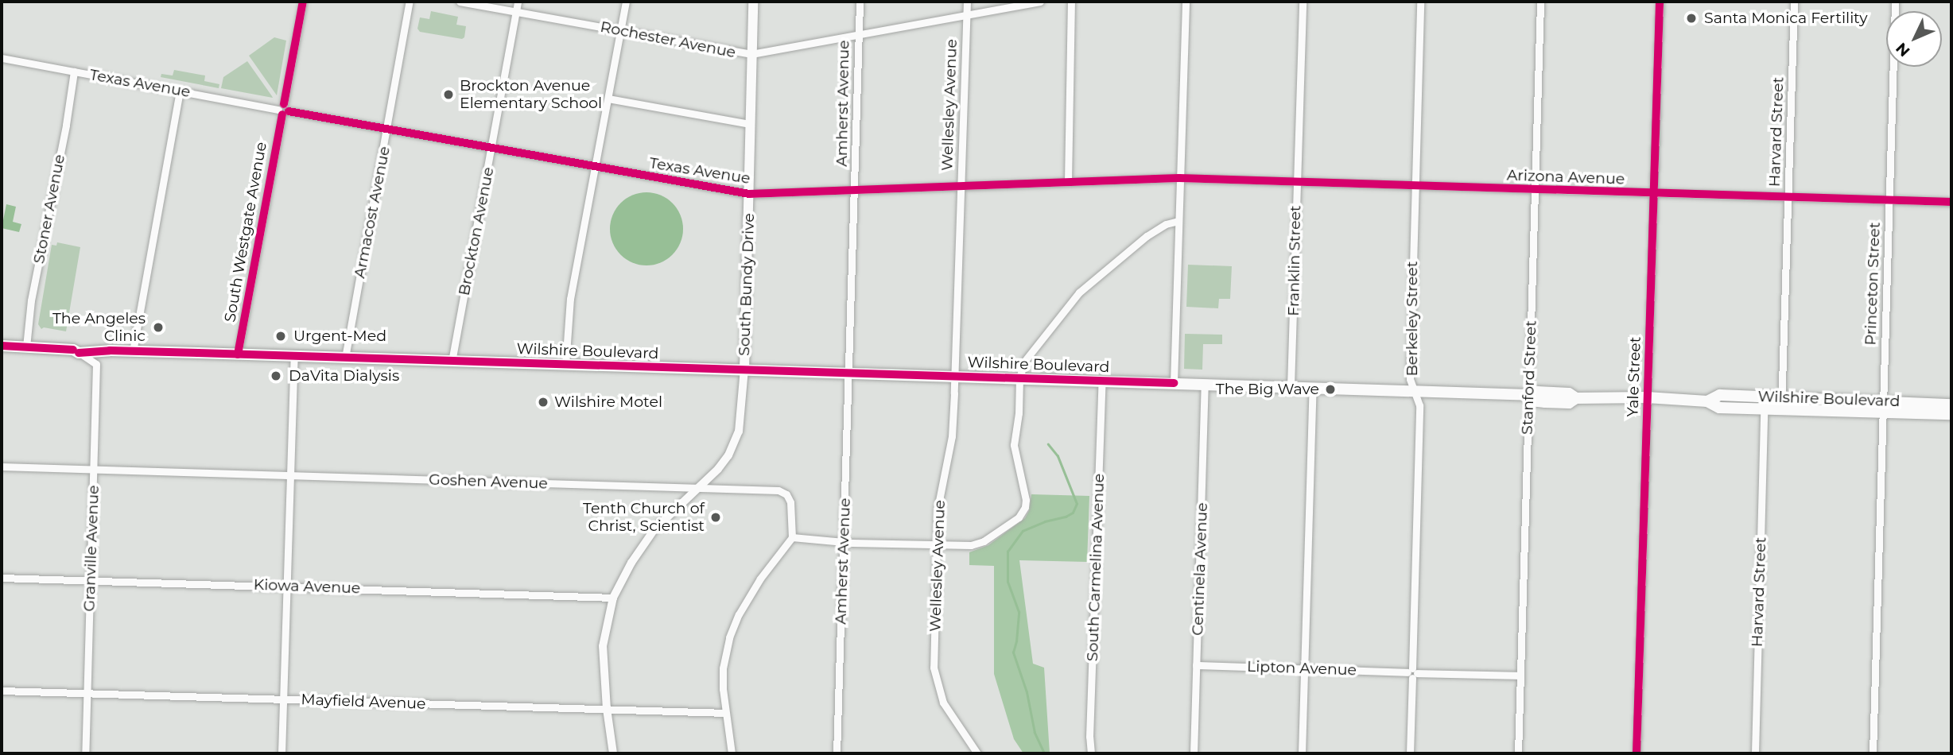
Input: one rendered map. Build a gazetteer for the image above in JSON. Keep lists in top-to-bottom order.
{
  "streets": {
    "main road": ["South Bundy Drive", "Wilshire Boulevard"],
    "street": [
      "Rochester Avenue",
      "Texas Avenue",
      "Amherst Avenue",
      "Wellesley Avenue",
      "Harvard Street",
      "Arizona Avenue",
      "Stoner Avenue",
      "Armacost Avenue",
      "Brockton Avenue",
      "South Westgate Avenue",
      "Franklin Street",
      "Princeton Street",
      "Berkeley Street",
      "Yale Street",
      "Stanford Street",
      "Goshen Avenue",
      "Granville Avenue",
      "South Carmelina Avenue",
      "Centinela Avenue",
      "Kiowa Avenue",
      "Lipton Avenue",
      "Mayfield Avenue"
    ]
  },
  "crossings": [
    ["Rochester Avenue", "Amherst Avenue"],
    ["Rochester Avenue", "Wellesley Avenue"],
    ["Rochester Avenue", "Brockton Avenue"],
    ["Rochester Avenue", "South Bundy Drive"],
    ["Texas Avenue", "Amherst Avenue"],
    ["Texas Avenue", "Wellesley Avenue"],
    ["Texas Avenue", "Arizona Avenue"],
    ["Texas Avenue", "Stoner Avenue"],
    ["Texas Avenue", "Armacost Avenue"],
    ["Texas Avenue", "Brockton Avenue"],
    ["Texas Avenue", "South Westgate Avenue"],
    ["Texas Avenue", "South Bundy Drive"],
    ["Amherst Avenue", "Wilshire Boulevard"],
    ["Wellesley Avenue", "Wilshire Boulevard"],
    ["Harvard Street", "Arizona Avenue"],
    ["Harvard Street", "Wilshire Boulevard"],
    ["Arizona Avenue", "Franklin Street"],
    ["Arizona Avenue", "Princeton Street"],
    ["Arizona Avenue", "Berkeley Street"],
    ["Arizona Avenue", "Yale Street"],
    ["Arizona Avenue", "Stanford Street"],
    ["Stoner Avenue", "Wilshire Boulevard"],
    ["Armacost Avenue", "Wilshire Boulevard"],
    ["Brockton Avenue", "Wilshire Boulevard"],
    ["South Westgate Avenue", "Wilshire Boulevard"],
    ["Franklin Street", "Wilshire Boulevard"],
    ["Princeton Street", "Wilshire Boulevard"],
    ["South Bundy Drive", "Wilshire Boulevard"],
    ["South Bundy Drive", "Goshen Avenue"],
    ["South Bundy Drive", "Kiowa Avenue"],
    ["South Bundy Drive", "Mayfield Avenue"],
    ["Berkeley Street", "Wilshire Boulevard"],
    ["Berkeley Street", "Lipton Avenue"],
    ["Wilshire Boulevard", "Yale Street"],
    ["Wilshire Boulevard", "Stanford Street"],
    ["Wilshire Boulevard", "Granville Avenue"],
    ["Wilshire Boulevard", "South Carmelina Avenue"],
    ["Wilshire Boulevard", "Centinela Avenue"],
    ["Stanford Street", "Lipton Avenue"],
    ["Goshen Avenue", "Granville Avenue"],
    ["Granville Avenue", "Kiowa Avenue"],
    ["Granville Avenue", "Mayfield Avenue"],
    ["Centinela Avenue", "Lipton Avenue"]
  ],
  "places": [
    "Santa Monica Fertility",
    "Brockton Avenue Elementary School",
    "The Angeles Clinic",
    "Urgent-Med",
    "DaVita Dialysis",
    "The Big Wave",
    "Wilshire Motel",
    "Tenth Church of Christ, Scientist"
  ],
  "north": "bottom left"
}
